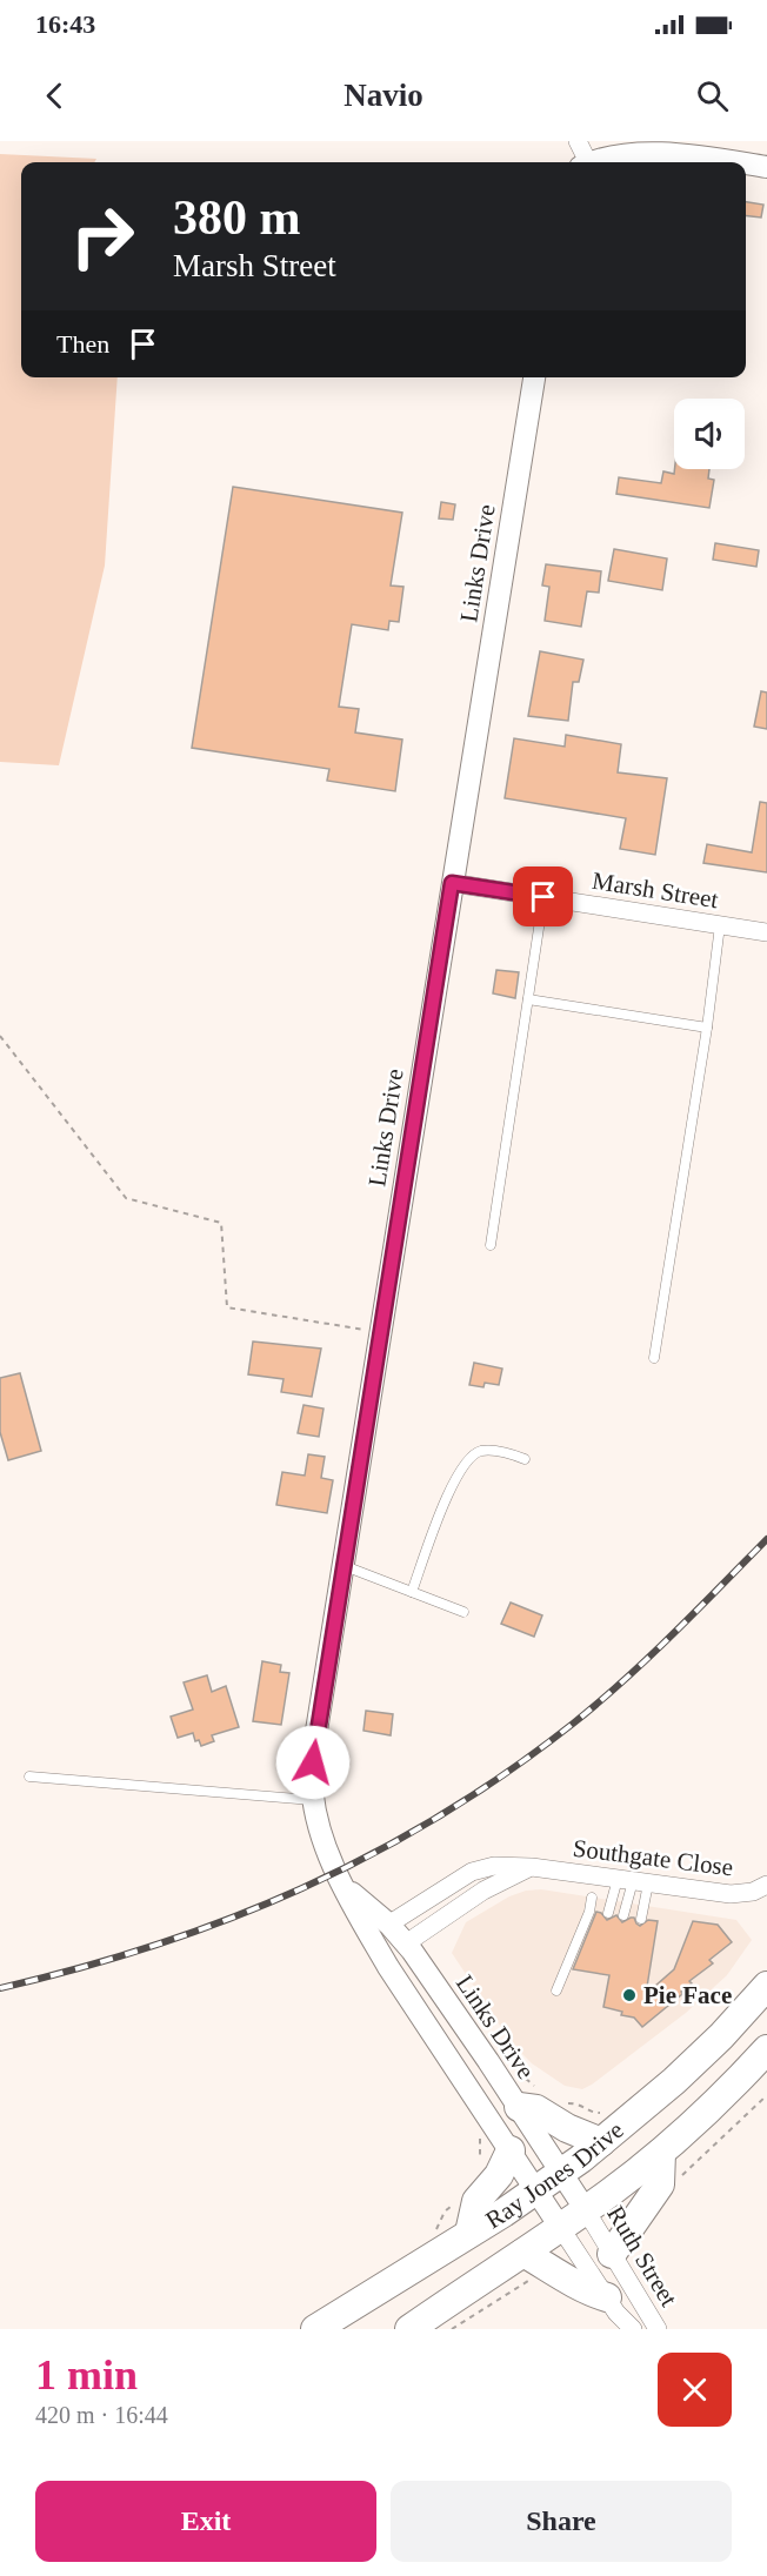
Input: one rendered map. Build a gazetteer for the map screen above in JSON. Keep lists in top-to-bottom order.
{
  "streets": {
    "highway": ["Ray Jones Drive"],
    "street": [
      "Links Drive",
      "Marsh Street",
      "Southgate Close",
      "Ruth Street"
    ]
  },
  "crossings": [
    ["Links Drive", "Marsh Street"],
    ["Links Drive", "Southgate Close"],
    ["Links Drive", "Ray Jones Drive"],
    ["Links Drive", "Ruth Street"],
    ["Ray Jones Drive", "Ruth Street"]
  ],
  "places": ["Pie Face"],
  "page": {
    "status": "16:43",
    "header": "Navio",
    "turn": ["380 m", "Marsh Street"],
    "then": "Then",
    "heading": ["1 min", "420 m · 16:44"],
    "buttons": ["Exit", "Share"]
  }
}
